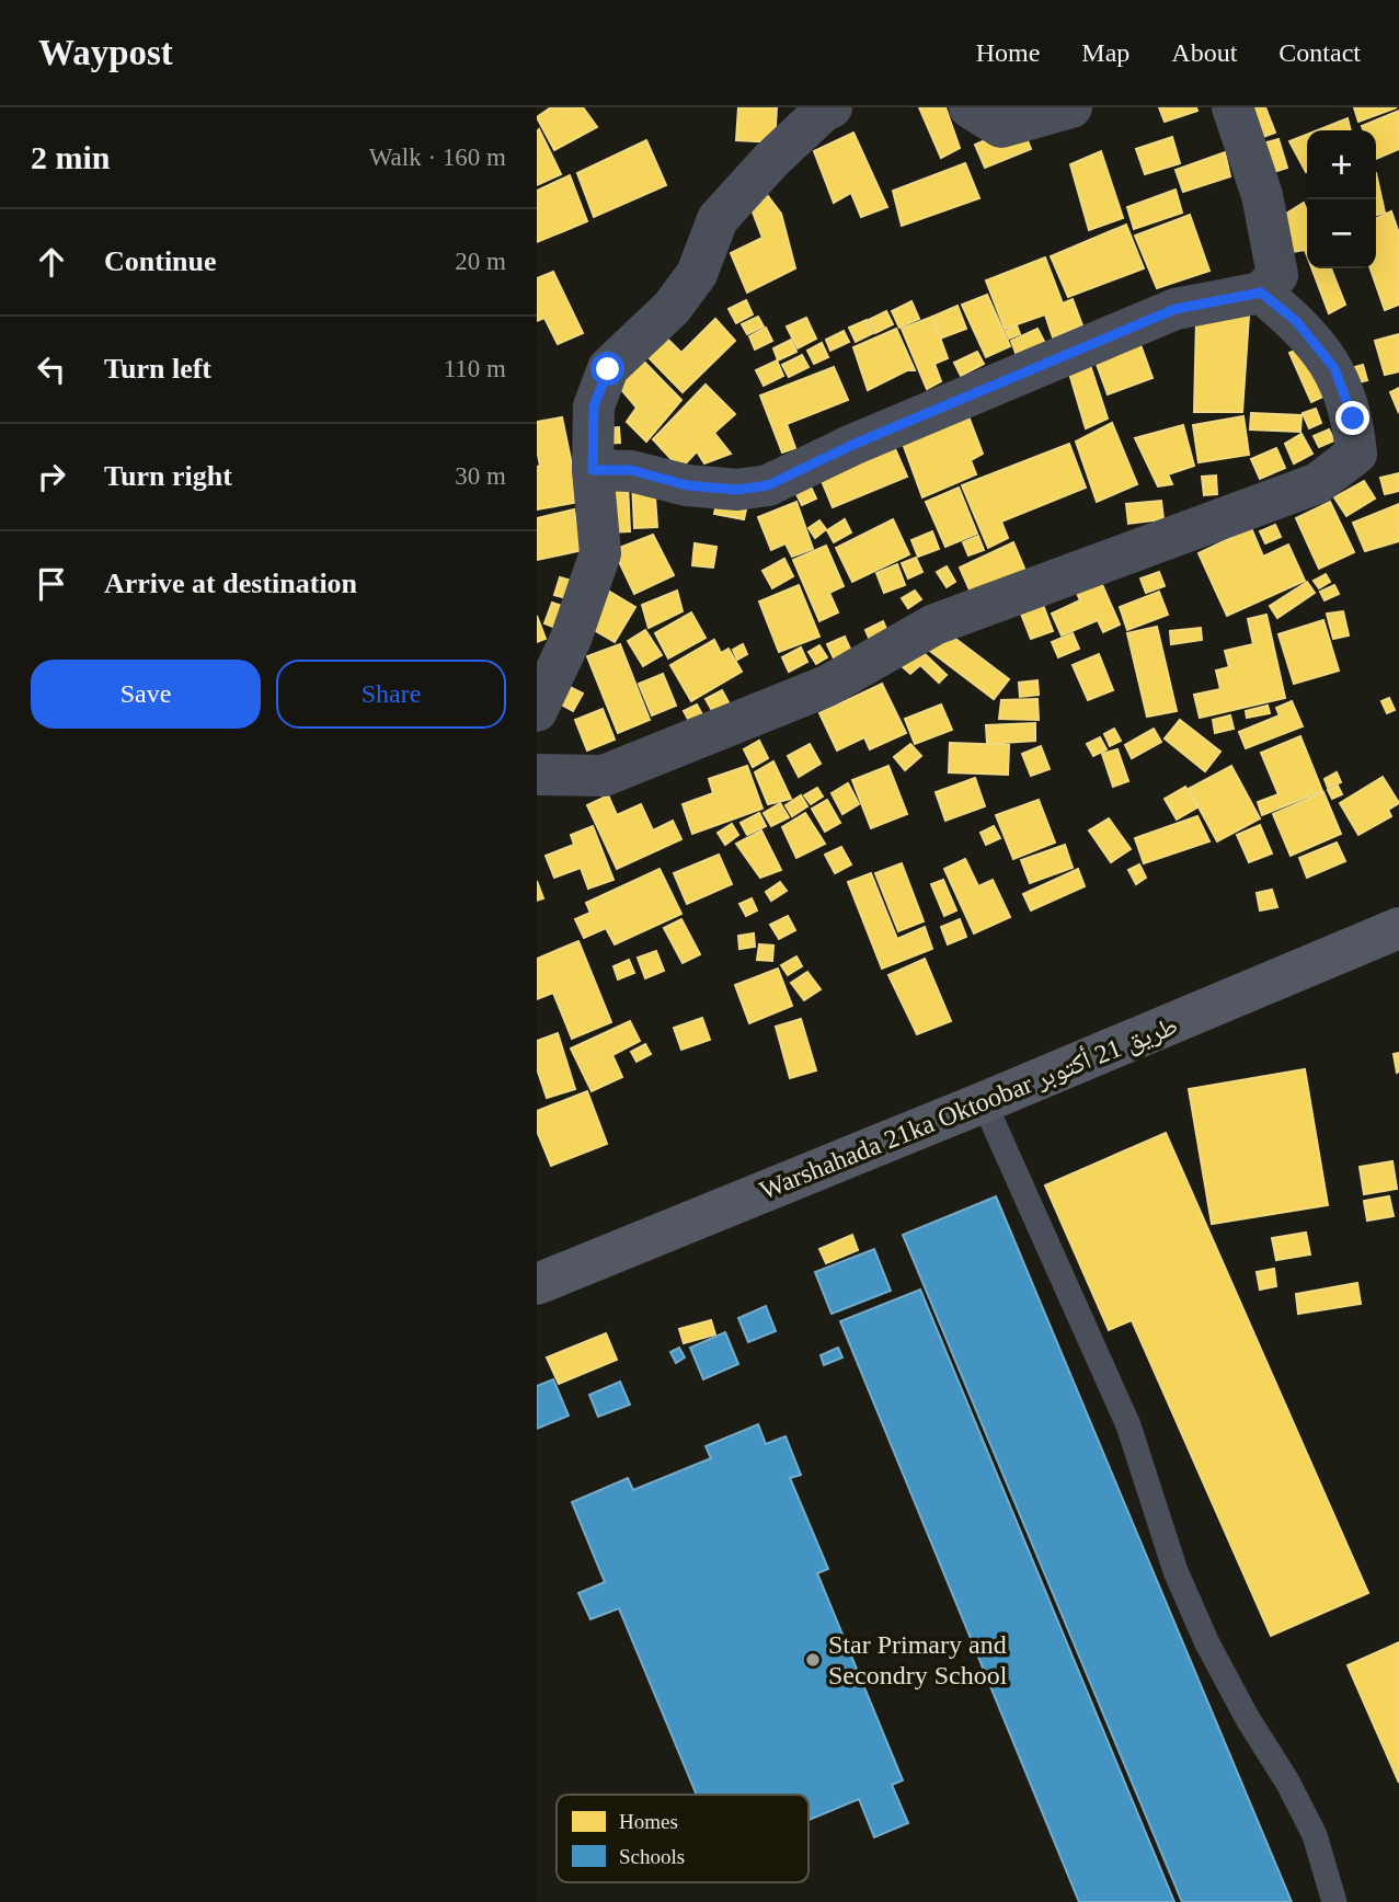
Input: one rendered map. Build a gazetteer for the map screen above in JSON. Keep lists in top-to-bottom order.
{
  "streets": {
    "main road": ["Warshahada 21ka Oktoobar طريق 21 أكتوبر"]
  },
  "places": ["Star Primary and Secondry School"],
  "legend": ["Homes", "Schools"],
  "page": {
    "header": "Waypost",
    "nav": [
      "Home",
      "Map",
      "About",
      "Contact"
    ],
    "heading": ["2 min", "Walk · 160 m"],
    "map_buttons": ["+", "−"],
    "list": [
      ["Continue", "20 m"],
      ["Turn left", "110 m"],
      ["Turn right", "30 m"],
      "Arrive at destination"
    ],
    "buttons": ["Save", "Share"]
  }
}
